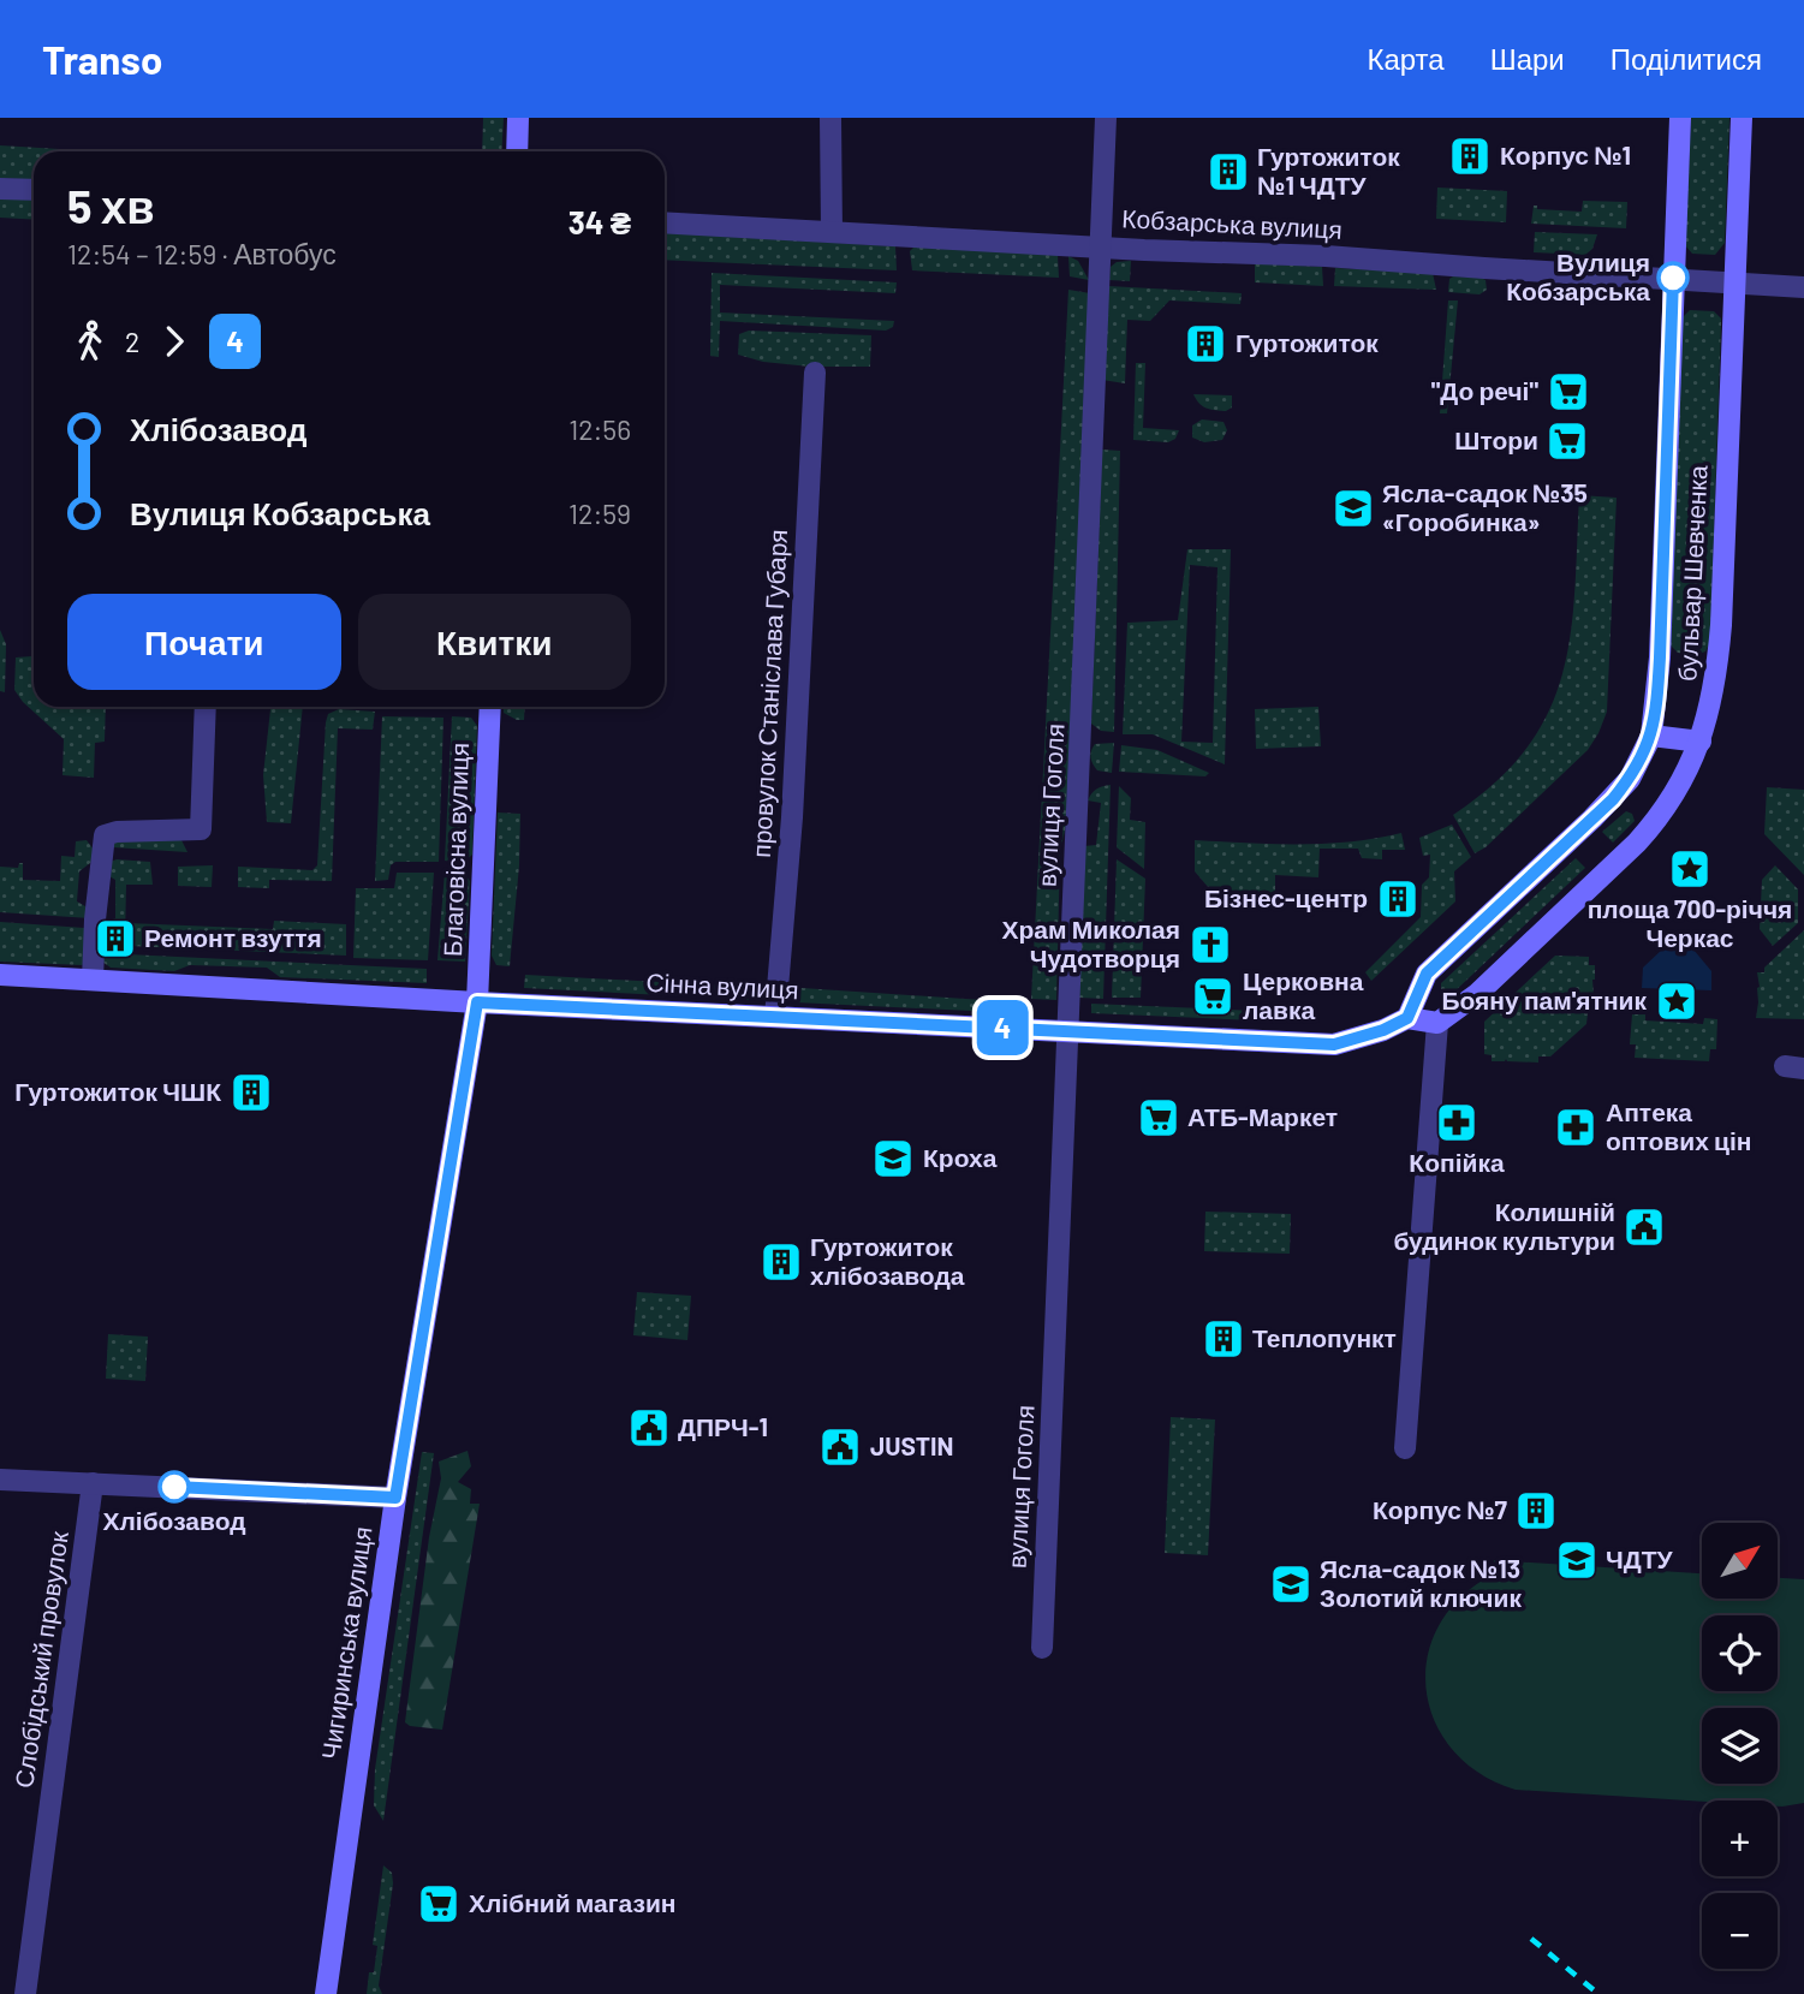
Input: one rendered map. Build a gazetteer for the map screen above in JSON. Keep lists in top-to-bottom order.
{
  "streets": {
    "main road": [
      "бульвар Шевченка",
      "Благовісна вулиця",
      "Сінна вулиця",
      "Чигиринська вулиця"
    ],
    "street": [
      "Кобзарська вулиця",
      "провулок Станіслава Губаря",
      "вулиця Гоголя",
      "Слобідський провулок"
    ]
  },
  "crossings": [
    ["Кобзарська вулиця", "бульвар Шевченка"],
    ["Кобзарська вулиця", "вулиця Гоголя"],
    ["бульвар Шевченка", "Сінна вулиця"],
    ["провулок Станіслава Губаря", "Сінна вулиця"],
    ["вулиця Гоголя", "Сінна вулиця"],
    ["Благовісна вулиця", "Сінна вулиця"],
    ["Благовісна вулиця", "Чигиринська вулиця"],
    ["Сінна вулиця", "Чигиринська вулиця"]
  ],
  "places": {
    "building": [
      "Корпус №1",
      "Гуртожиток №1 ЧДТУ",
      "Гуртожиток",
      "Бізнес-центр",
      "Ремонт взуття",
      "Гуртожиток ЧШК",
      "Гуртожиток хлібозавода",
      "Теплопункт",
      "Корпус №7"
    ],
    "other": ["Вулиця Кобзарська", "Хлібозавод"],
    "supermarket": [
      "\"До речі\"",
      "Штори",
      "Церковна лавка",
      "АТБ-Маркет",
      "Хлібний магазин"
    ],
    "school or university": [
      "Ясла-садок №35 «Горобинка»",
      "Кроха",
      "ЧДТУ",
      "Ясла-садок №13 Золотий ключик"
    ],
    "place": ["площа 700-річчя Черкас", "Бояну пам'ятник"],
    "church": ["Храм Миколая Чудотворця"],
    "pharmacy": ["Копійка", "Аптека оптових цін"],
    "public building": ["Колишній будинок культури", "ДПРЧ-1", "JUSTIN"]
  },
  "lines": ["bus line 4"],
  "north": "top right",
  "page": {
    "header": "Transo",
    "nav": ["Карта", "Шари", "Поділитися"],
    "on_map": "4",
    "heading": ["5 хв", "12:54 – 12:59 · Автобус", "34 ₴"],
    "legs": ["2", "4"],
    "list": [
      {
        "name": "Хлібозавод",
        "value": "12:56"
      },
      {
        "name": "Вулиця Кобзарська",
        "value": "12:59"
      }
    ],
    "buttons": ["Почати", "Квитки"],
    "map_buttons": ["+", "−"]
  }
}
